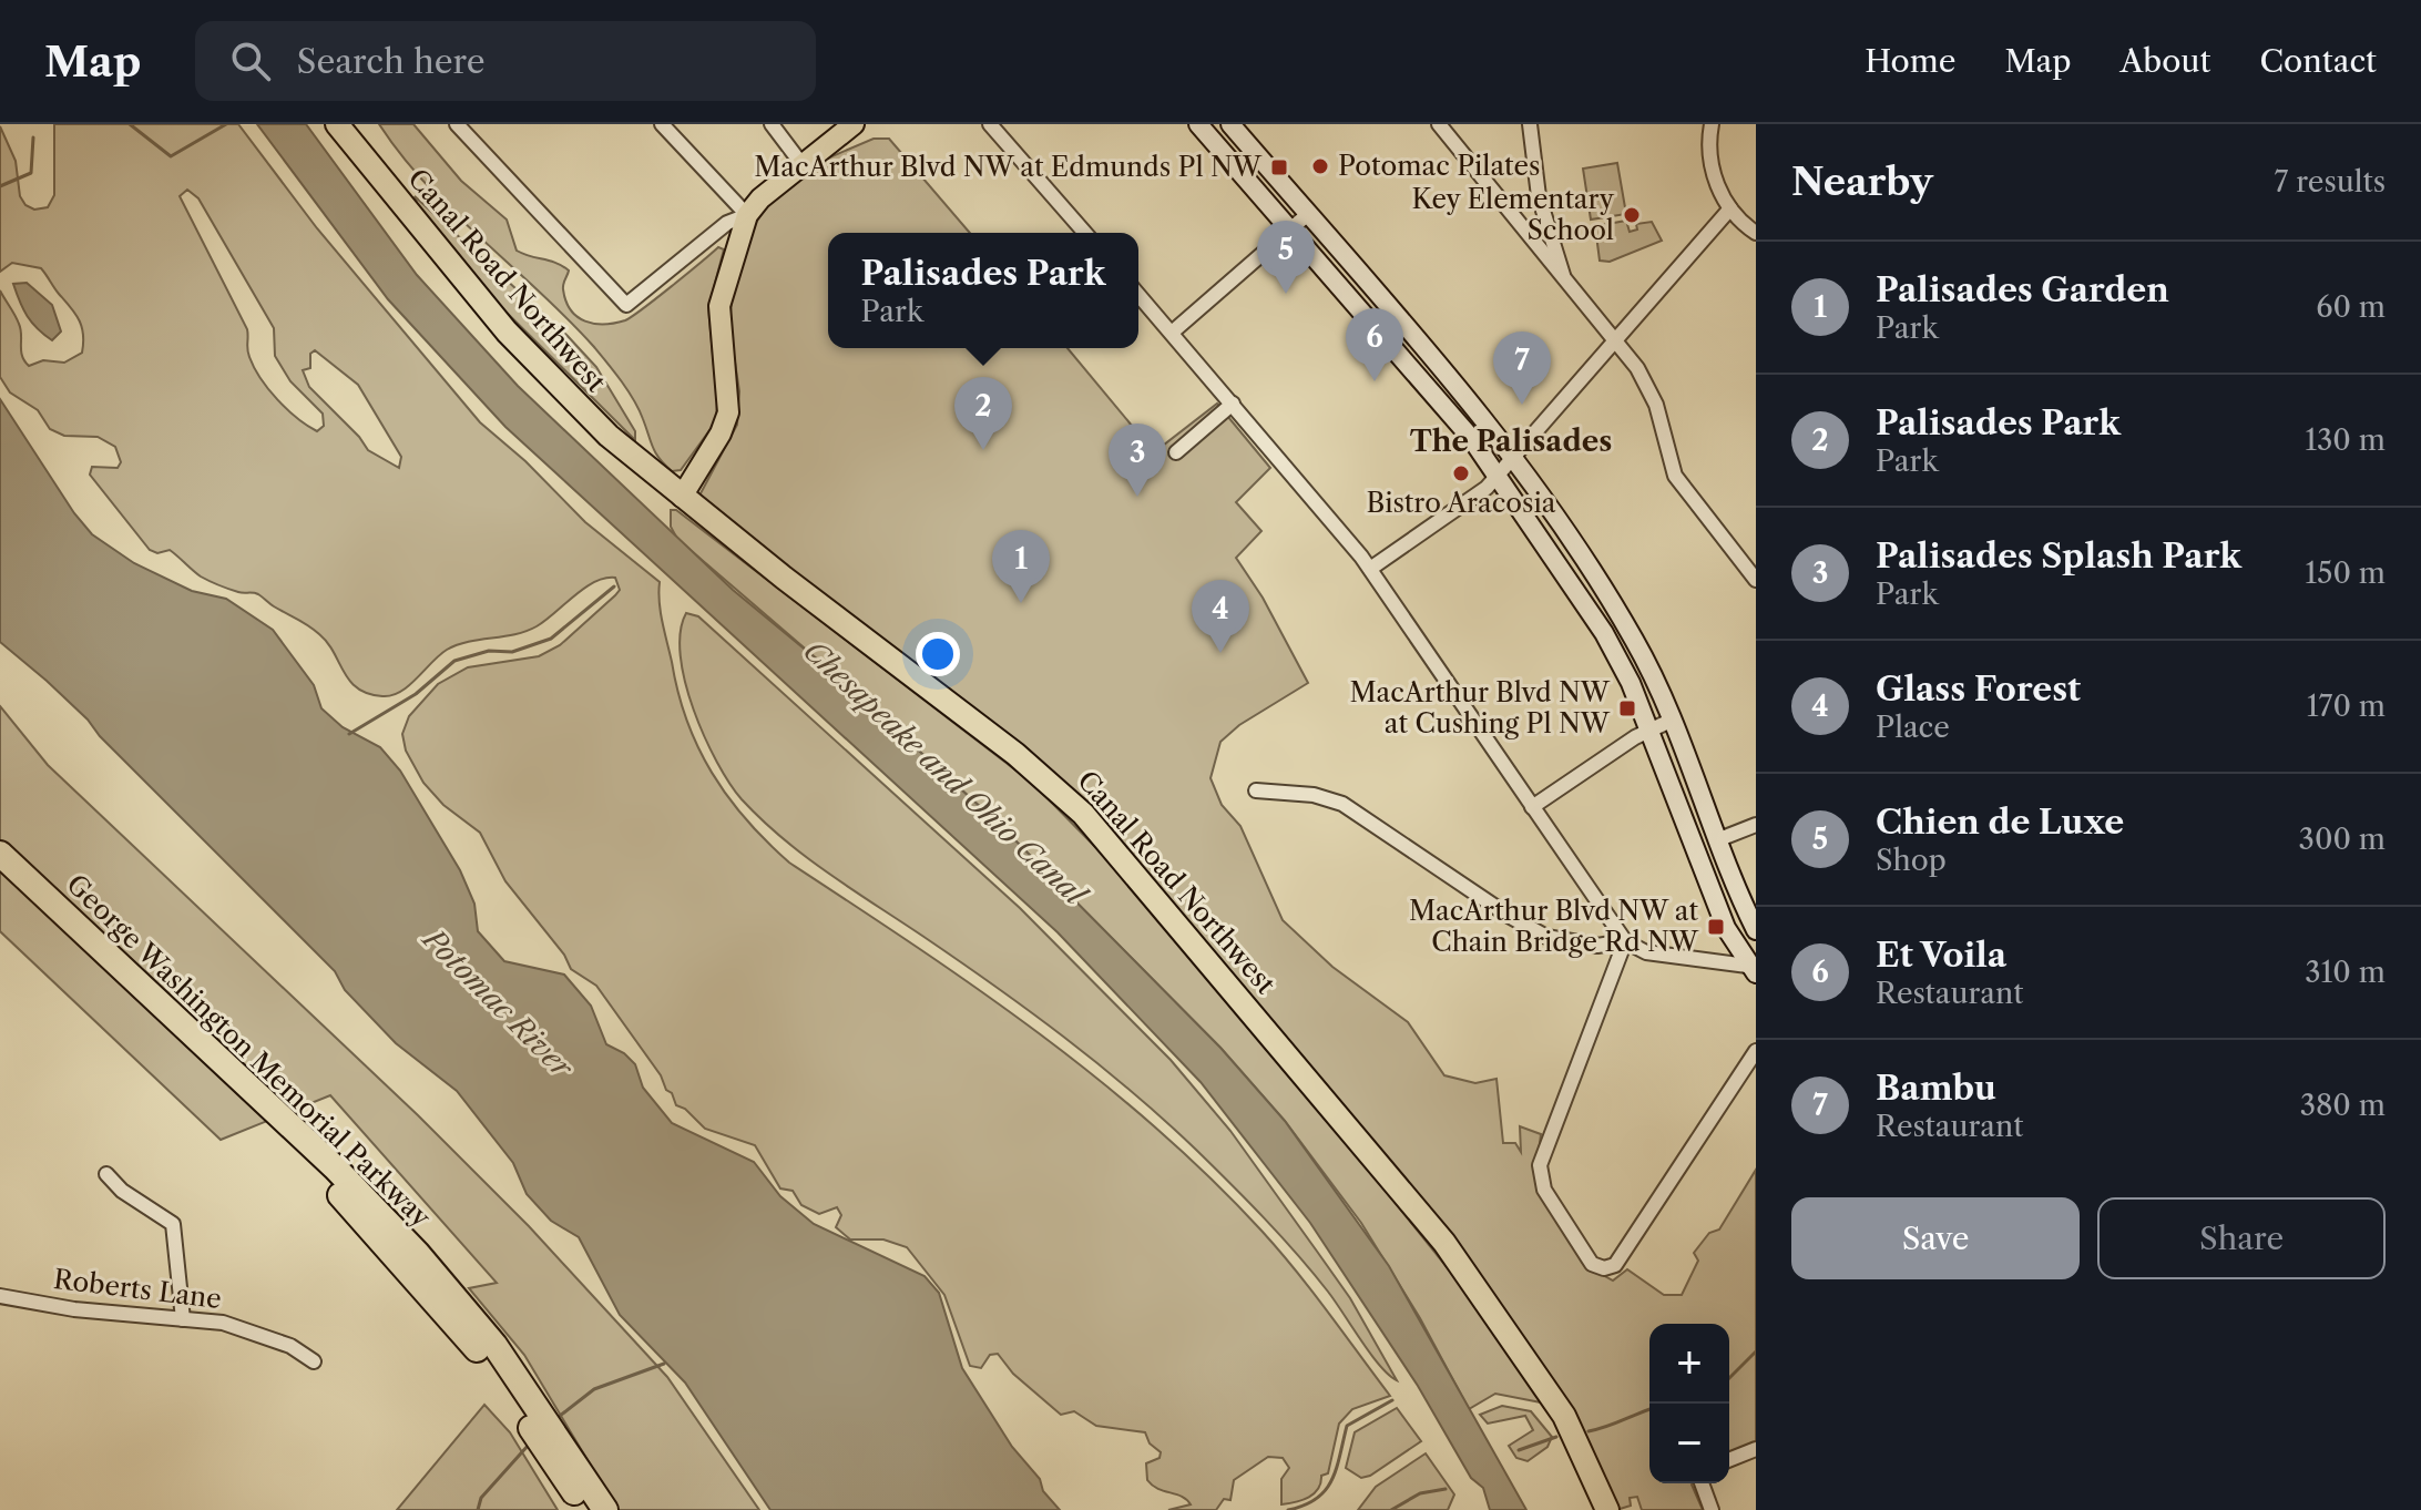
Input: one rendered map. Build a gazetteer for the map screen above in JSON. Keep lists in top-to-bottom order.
{
  "streets": {
    "highway": ["Canal Road Northwest", "George Washington Memorial Parkway"],
    "street": ["Roberts Lane"]
  },
  "districts": ["The Palisades"],
  "water": ["Chesapeake and Ohio Canal", "Potomac River"],
  "places": {
    "other": ["Potomac Pilates", "Key Elementary School", "Bistro Aracosia"],
    "transit": ["MacArthur Blvd NW at Edmunds Pl NW", "MacArthur Blvd NW at Cushing Pl NW", "MacArthur Blvd NW at Chain Bridge Rd NW"]
  },
  "page": {
    "header": "Map",
    "search": "Search here",
    "nav": [
      "Home",
      "Map",
      "About",
      "Contact"
    ],
    "heading": ["Nearby", "7 results"],
    "pins": [
      "5",
      "6",
      "7",
      "2",
      "3",
      "1",
      "4"
    ],
    "popup": ["Palisades Park", "Park"],
    "list": [
      {
        "mark": "1",
        "name": "Palisades Garden",
        "note": "Park",
        "value": "60 m"
      },
      {
        "mark": "2",
        "name": "Palisades Park",
        "note": "Park",
        "value": "130 m"
      },
      {
        "mark": "3",
        "name": "Palisades Splash Park",
        "note": "Park",
        "value": "150 m"
      },
      {
        "mark": "4",
        "name": "Glass Forest",
        "note": "Place",
        "value": "170 m"
      },
      {
        "mark": "5",
        "name": "Chien de Luxe",
        "note": "Shop",
        "value": "300 m"
      },
      {
        "mark": "6",
        "name": "Et Voila",
        "note": "Restaurant",
        "value": "310 m"
      },
      {
        "mark": "7",
        "name": "Bambu",
        "note": "Restaurant",
        "value": "380 m"
      }
    ],
    "buttons": ["Save", "Share"],
    "map_buttons": ["+", "−"]
  }
}
